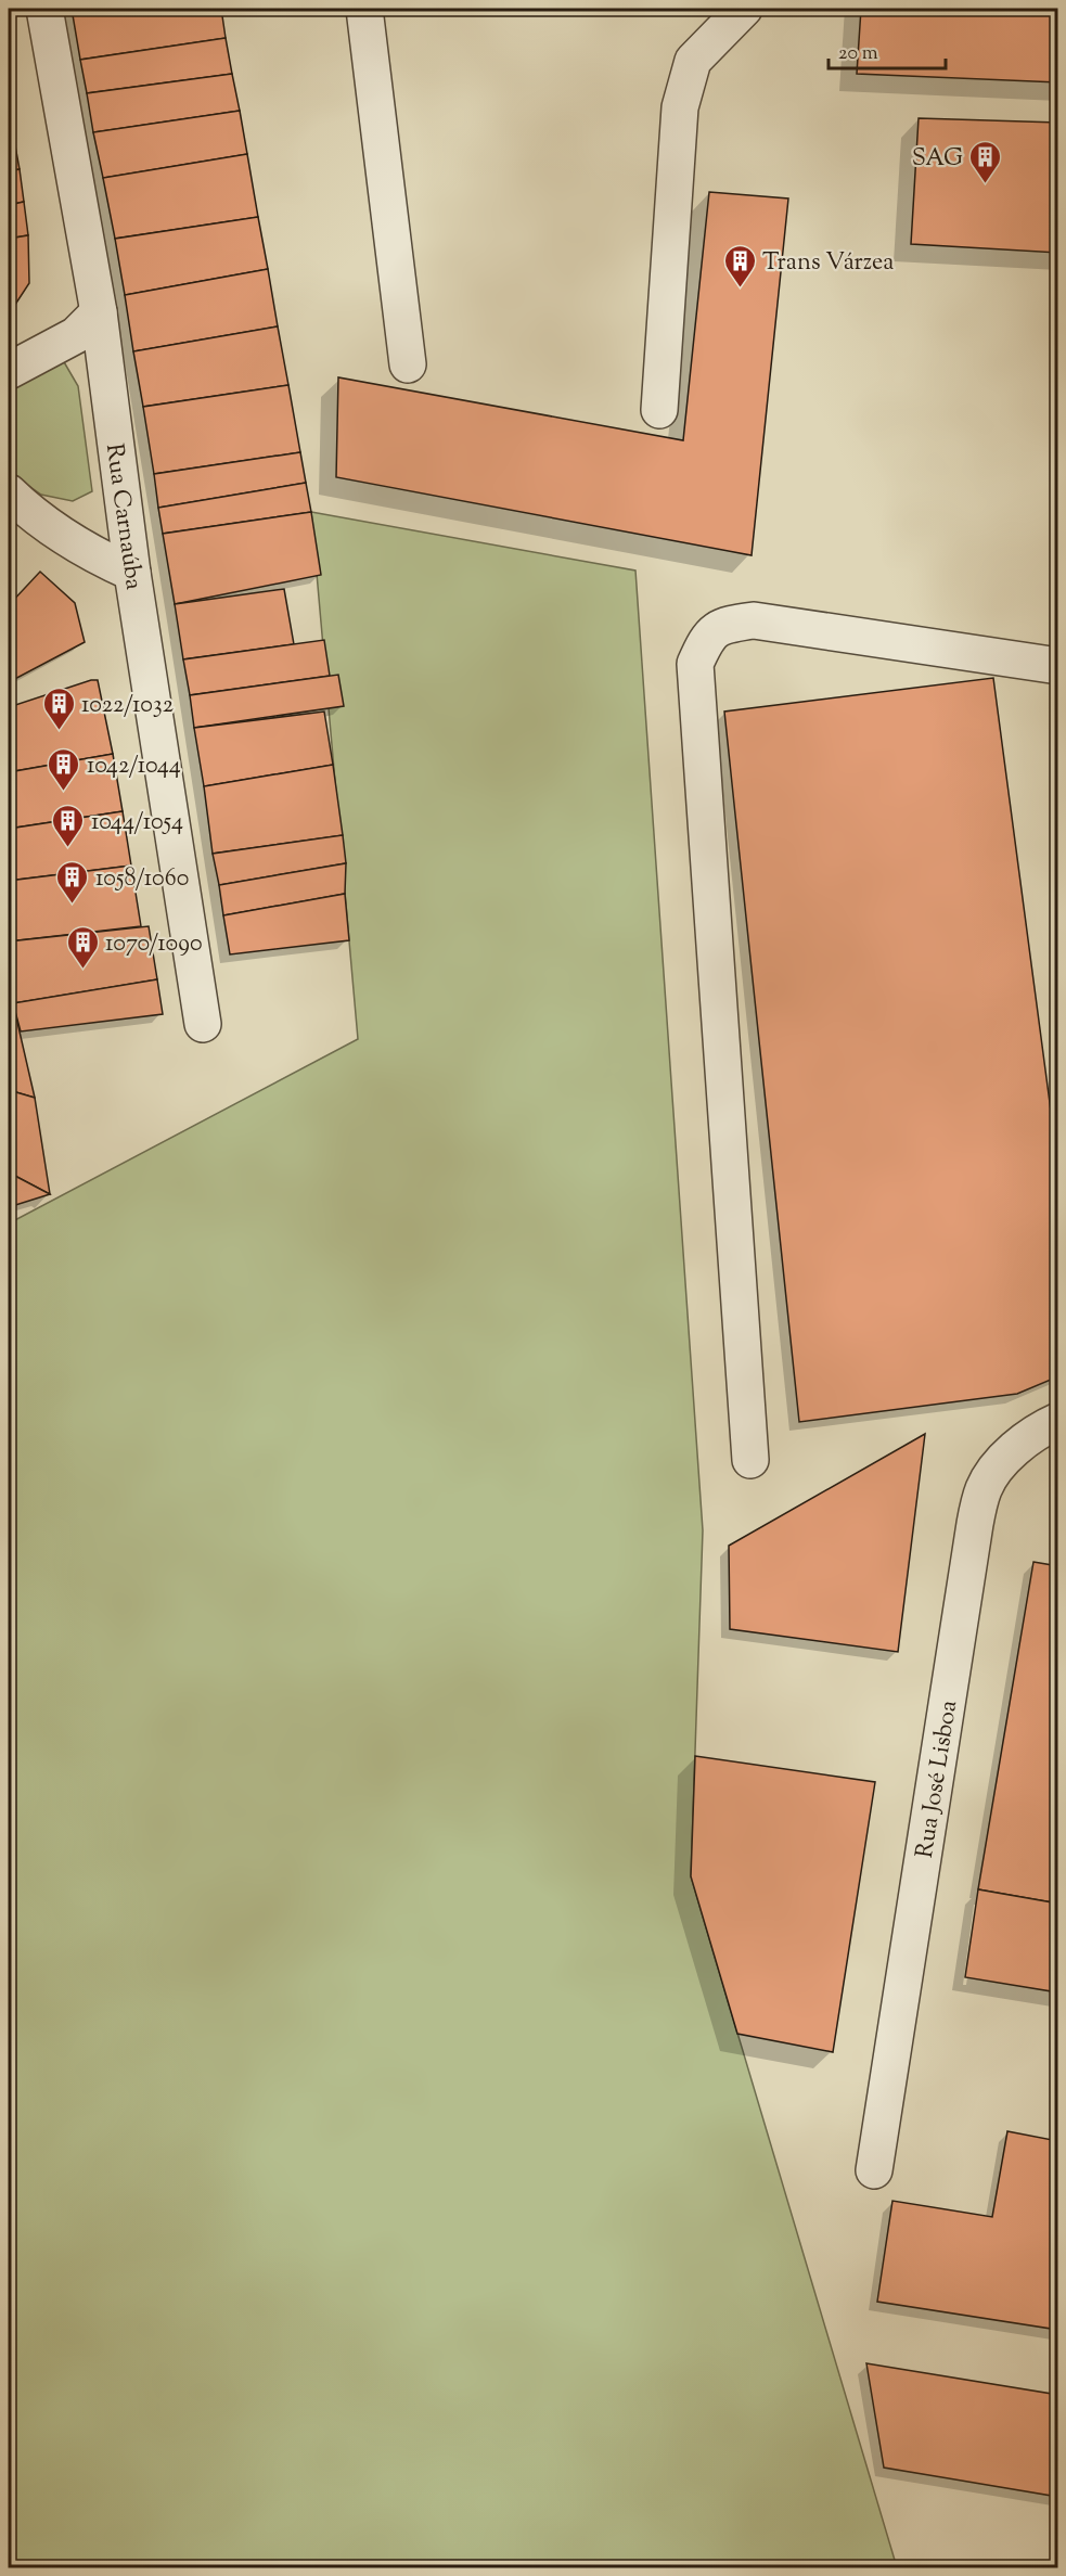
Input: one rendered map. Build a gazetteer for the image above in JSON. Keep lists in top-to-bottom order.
{
  "streets": {
    "street": ["Rua Carnaúba", "Rua José Lisboa"]
  },
  "places": {
    "building": [
      "SAG",
      "Trans Várzea",
      "1022/1032",
      "1042/1044",
      "1044/1054",
      "1058/1060",
      "1070/1090"
    ]
  },
  "scale_bar": "20 m"
}
